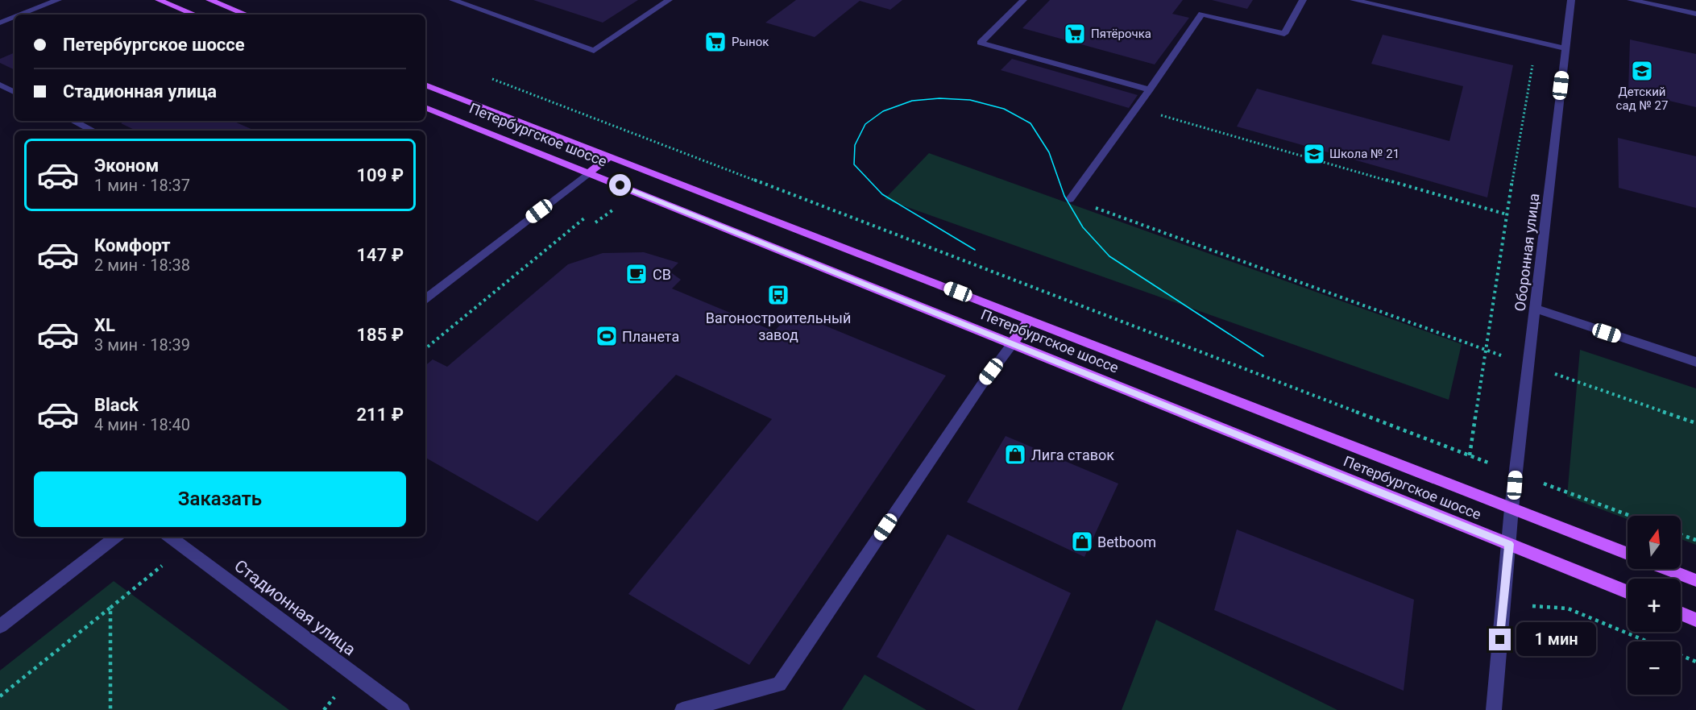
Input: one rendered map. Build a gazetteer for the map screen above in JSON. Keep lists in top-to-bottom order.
{
  "streets": {
    "main road": ["Петербургское шоссе"],
    "street": ["Оборонная улица", "Стадионная улица"]
  },
  "crossings": [
    ["Петербургское шоссе", "Оборонная улица"]
  ],
  "places": {
    "supermarket": ["Пятёрочка", "Рынок"],
    "school or university": ["Детский сад № 27", "Школа № 21"],
    "cafe": ["СВ"],
    "bus stop": ["Вагоностроительный завод"],
    "sports": ["Планета"],
    "shop": ["Лига ставок", "Betboom"]
  },
  "north": "top",
  "page": {
    "banner": ["Петербургское шоссе", "Стадионная улица"],
    "list": [
      {
        "name": "Эконом",
        "note": "1 мин · 18:37",
        "value": "109 ₽"
      },
      {
        "name": "Комфорт",
        "note": "2 мин · 18:38",
        "value": "147 ₽"
      },
      {
        "name": "XL",
        "note": "3 мин · 18:39",
        "value": "185 ₽"
      },
      {
        "name": "Black",
        "note": "4 мин · 18:40",
        "value": "211 ₽"
      }
    ],
    "buttons": "Заказать",
    "map_buttons": ["+", "−"],
    "bubble": "1 мин"
  }
}
